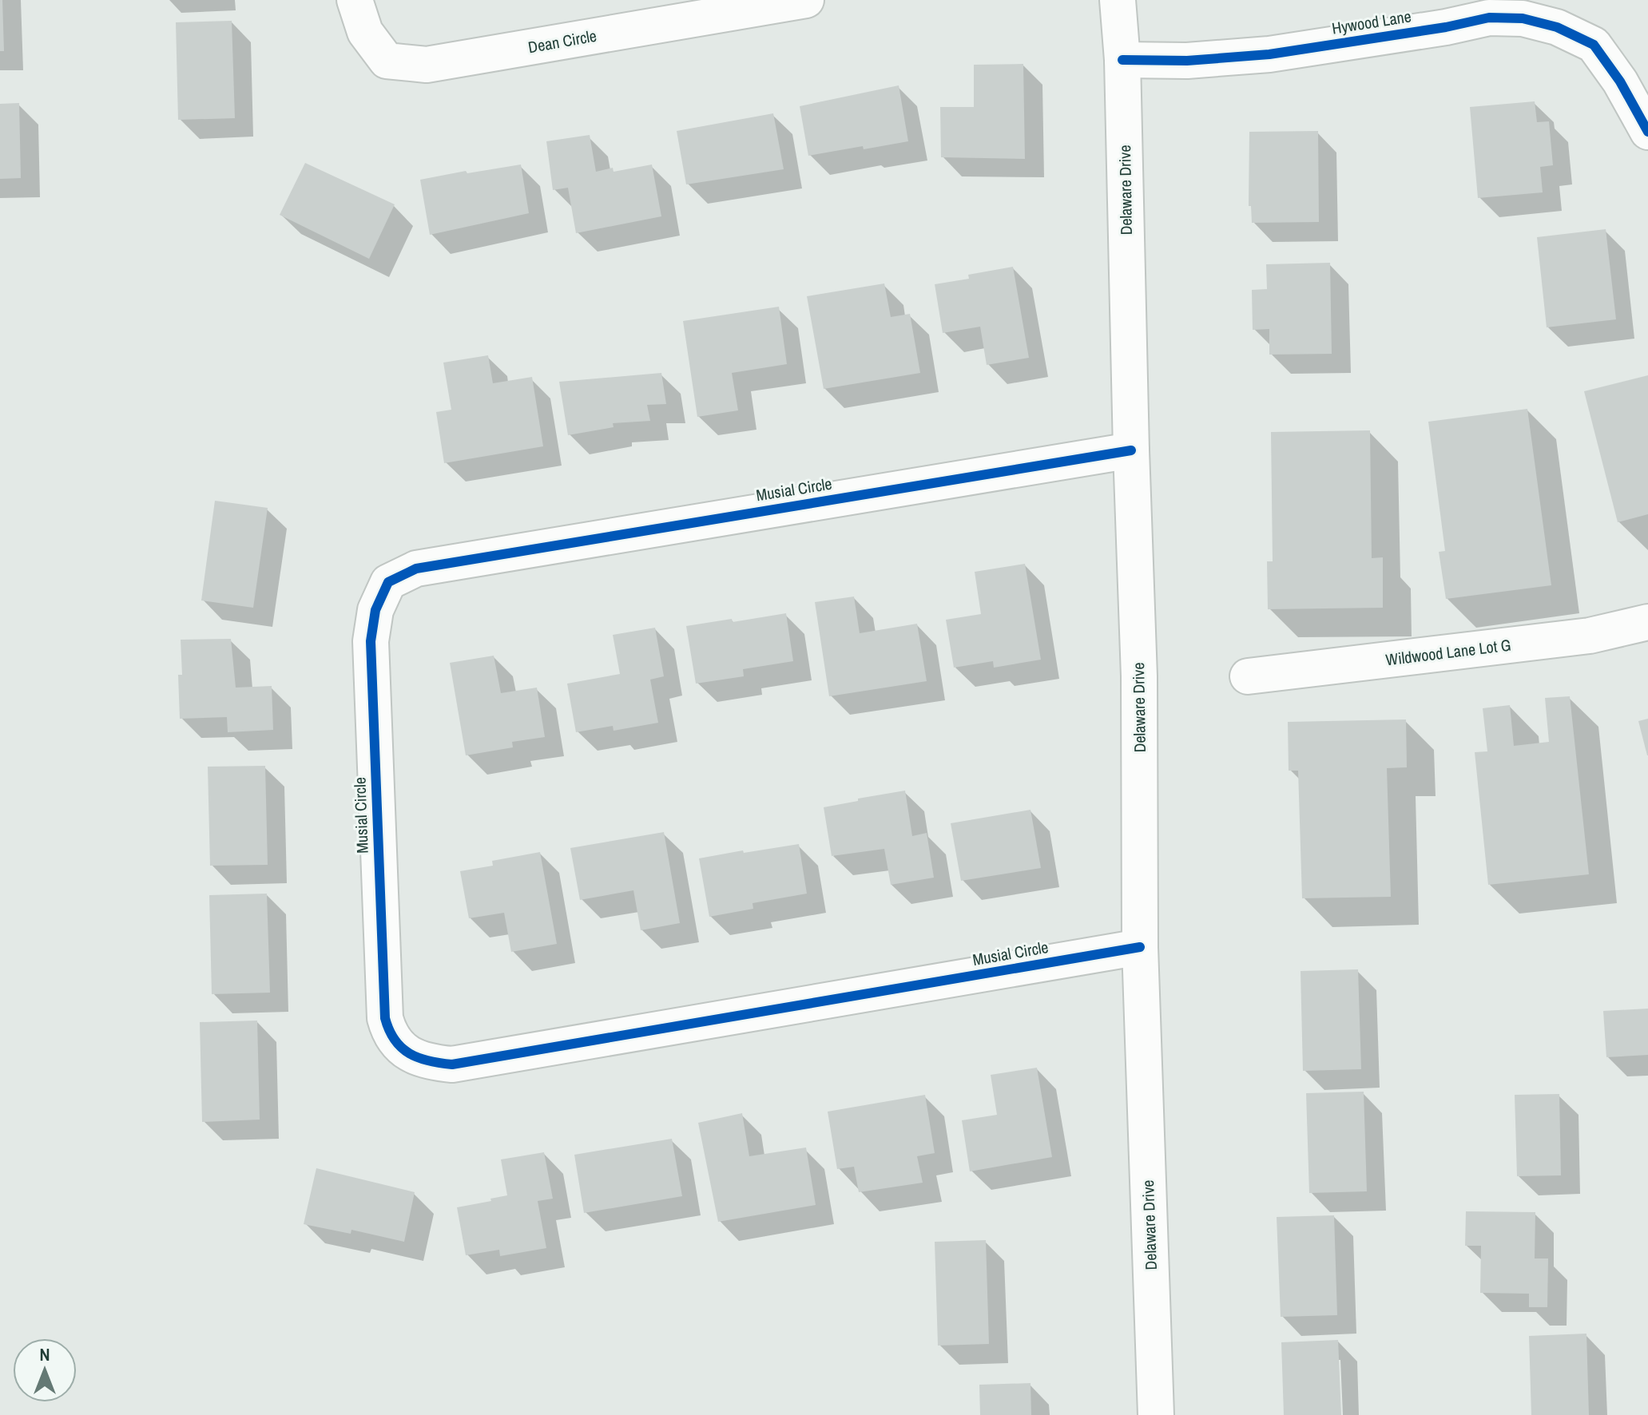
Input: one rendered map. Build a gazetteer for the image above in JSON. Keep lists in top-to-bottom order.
{
  "streets": {
    "street": [
      "Hywood Lane",
      "Dean Circle",
      "Delaware Drive",
      "Musial Circle",
      "Wildwood Lane Lot G"
    ]
  },
  "crossings": [
    ["Hywood Lane", "Delaware Drive"],
    ["Delaware Drive", "Musial Circle"]
  ],
  "north": "top"
}
